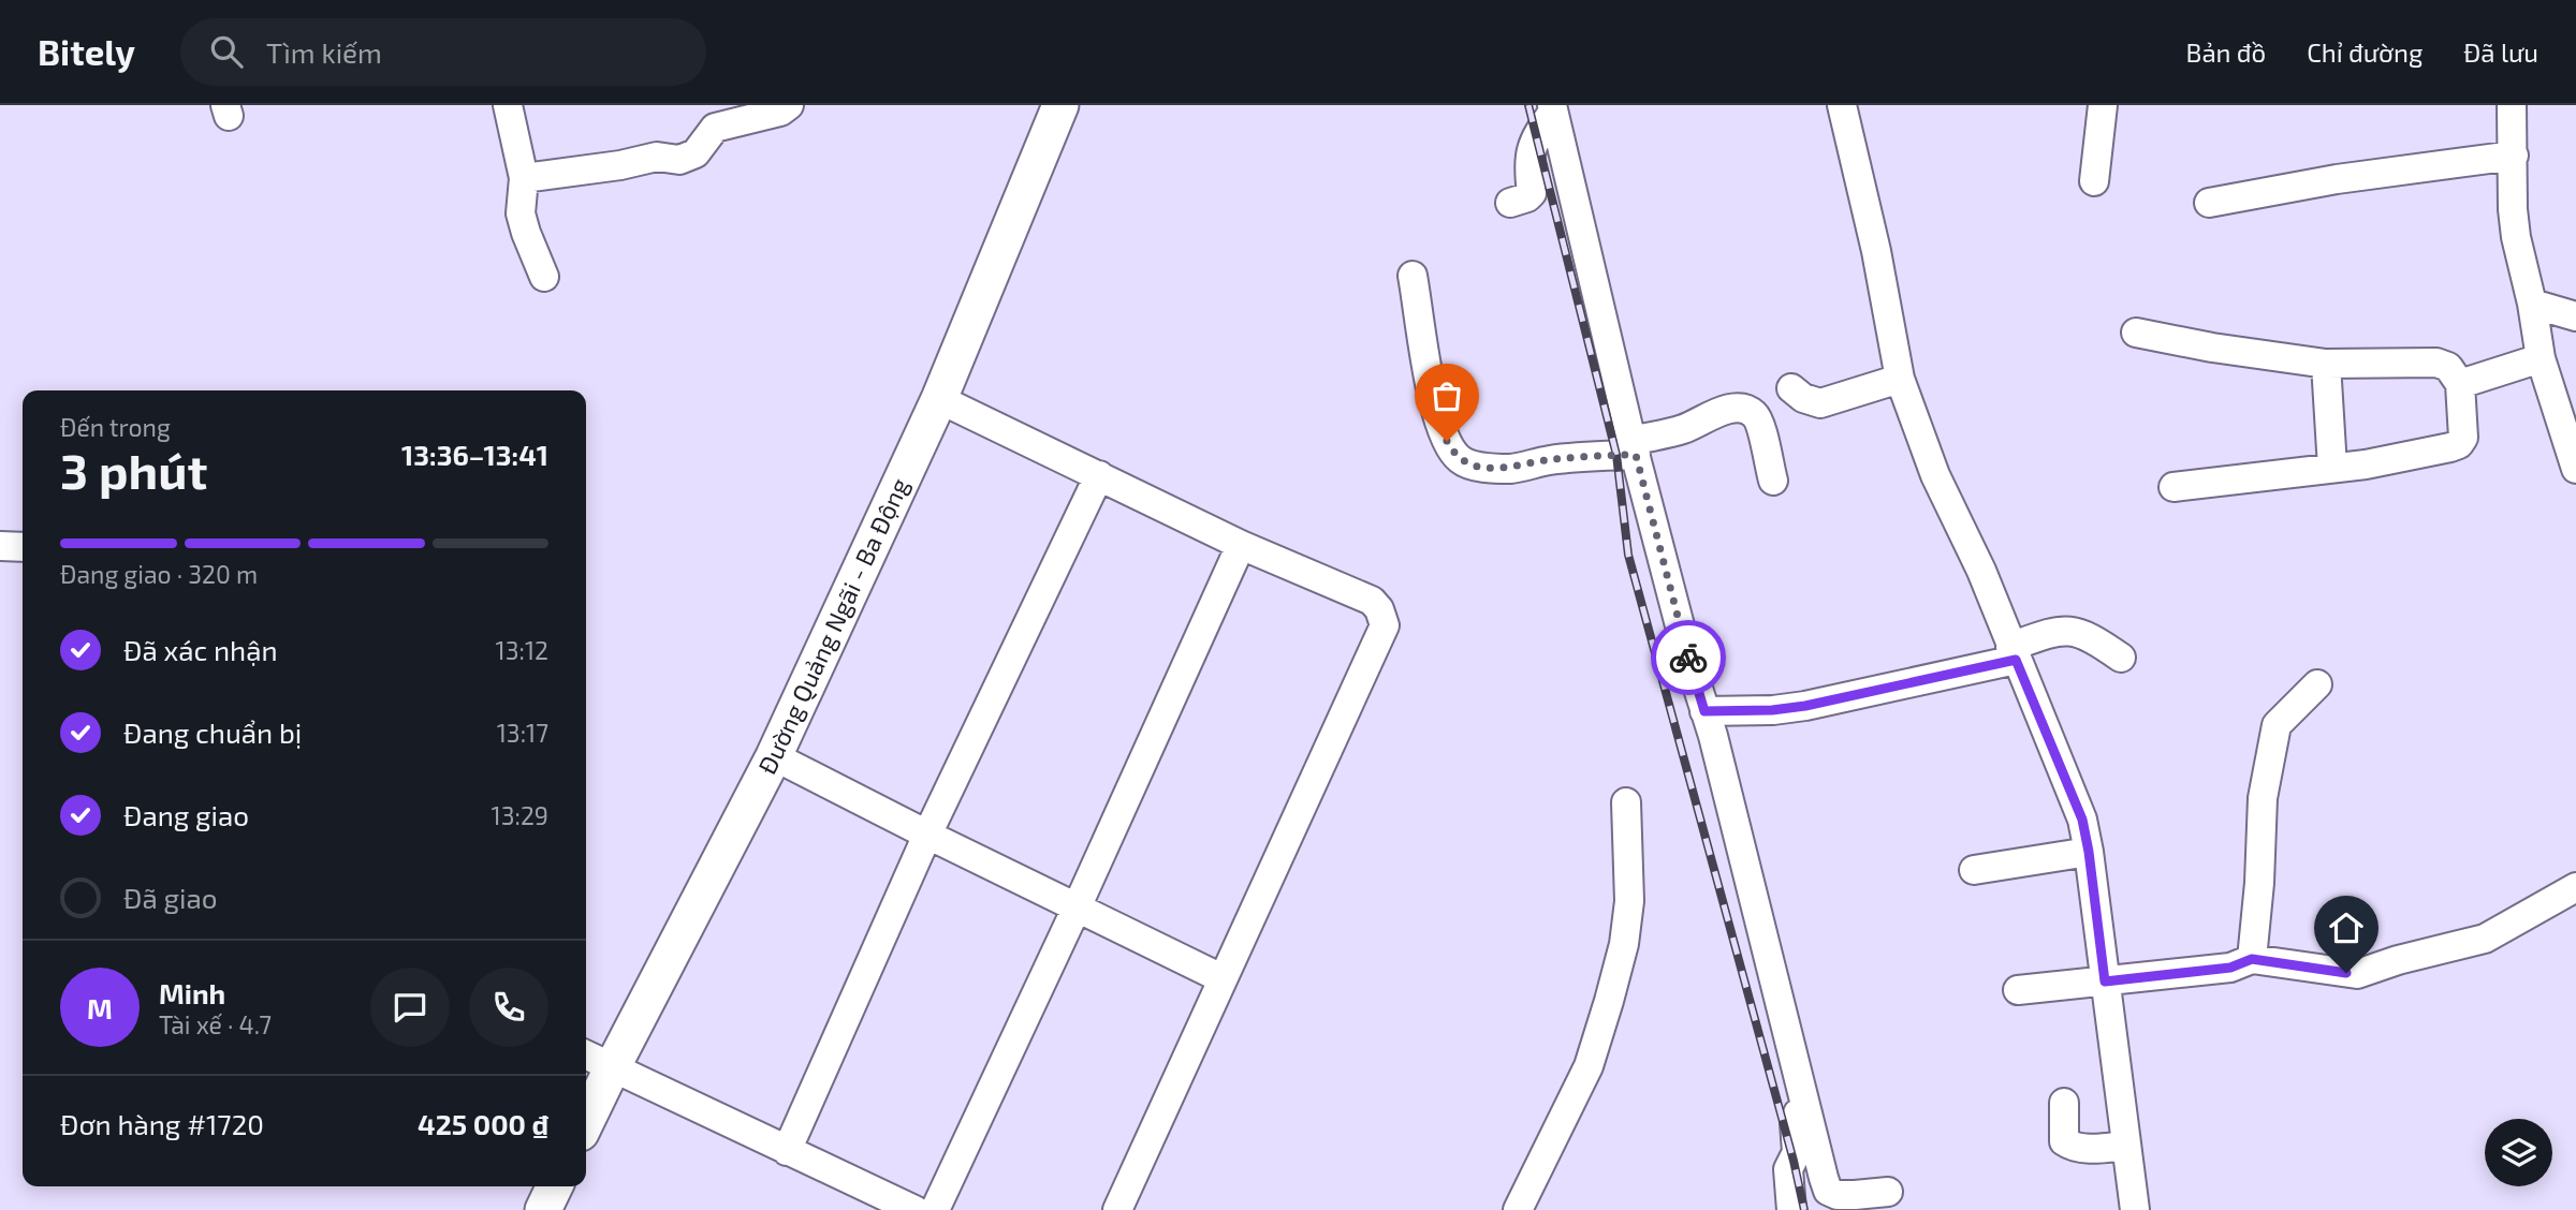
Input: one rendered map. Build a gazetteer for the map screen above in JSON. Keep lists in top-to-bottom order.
{
  "streets": {
    "main road": ["Đường Quảng Ngãi - Ba Động"]
  },
  "page": {
    "header": "Bitely",
    "search": "Tìm kiếm",
    "nav": ["Bản đồ", "Chỉ đường", "Đã lưu"],
    "heading": ["3 phút", "Đến trong", "13:36–13:41"],
    "panel": [
      "Minh",
      "Tài xế · 4.7",
      "Đơn hàng #1720",
      "425 000 ₫"
    ],
    "bar": "Đang giao · 320 m",
    "list": [
      ["Đã xác nhận", "13:12"],
      ["Đang chuẩn bị", "13:17"],
      ["Đang giao", "13:29"],
      "Đã giao"
    ],
    "round": "M"
  }
}
